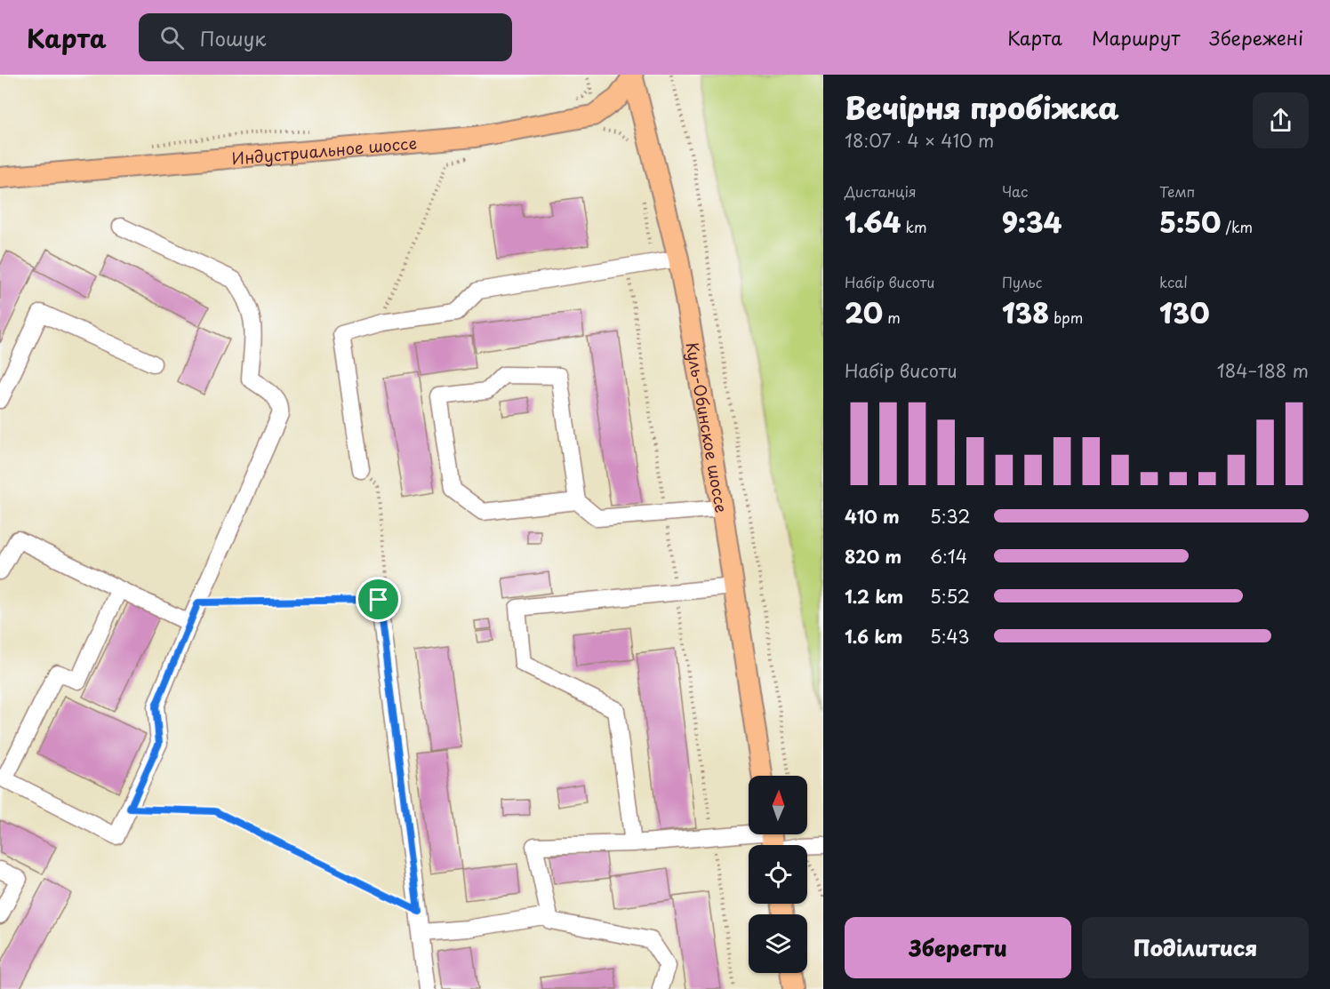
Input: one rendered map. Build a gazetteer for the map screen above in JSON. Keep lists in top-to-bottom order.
{
  "streets": {
    "main road": ["Индустриальное шоссе", "Куль-Обинское шоссе"]
  },
  "crossings": [
    ["Индустриальное шоссе", "Куль-Обинское шоссе"]
  ],
  "north": "top",
  "page": {
    "header": "Карта",
    "search": "Пошук",
    "nav": ["Карта", "Маршрут", "Збережені"],
    "heading": ["Вечірня пробіжка", "18:07 · 4 × 410 m"],
    "stats": [
      ["Дистанція", "1.64 km"],
      ["Час", "9:34"],
      ["Темп", "5:50 /km"],
      ["Набір висоти", "20 m"],
      ["Пульс", "138 bpm"],
      ["kcal", "130"]
    ],
    "chart": ["Набір висоти", "184–188 m"],
    "list": [
      {
        "name": "410 m",
        "note": "5:32"
      },
      {
        "name": "820 m",
        "note": "6:14"
      },
      {
        "name": "1.2 km",
        "note": "5:52"
      },
      {
        "name": "1.6 km",
        "note": "5:43"
      }
    ],
    "buttons": ["Зберегти", "Поділитися"]
  }
}
